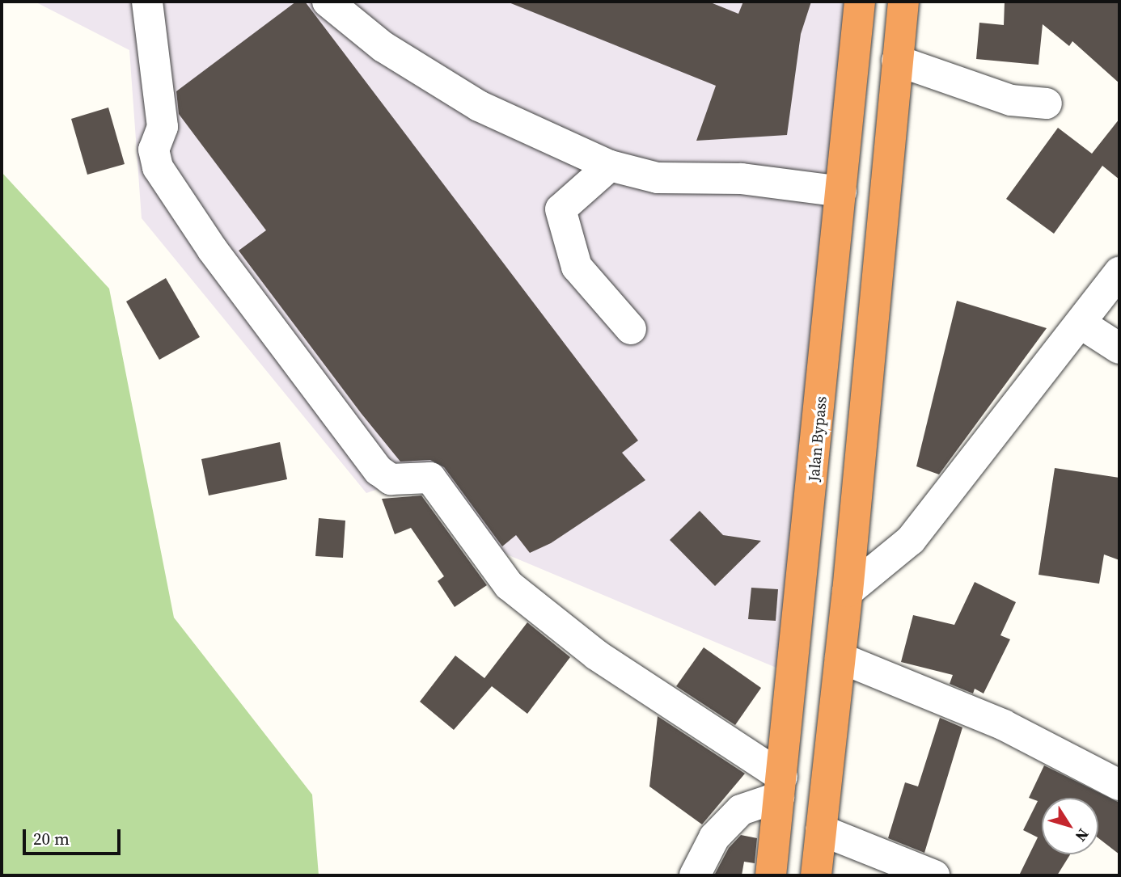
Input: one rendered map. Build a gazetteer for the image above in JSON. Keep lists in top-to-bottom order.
{
  "streets": {
    "highway": ["Jalan Bypass"]
  },
  "scale_bar": "20 m",
  "north": "bottom right"
}
